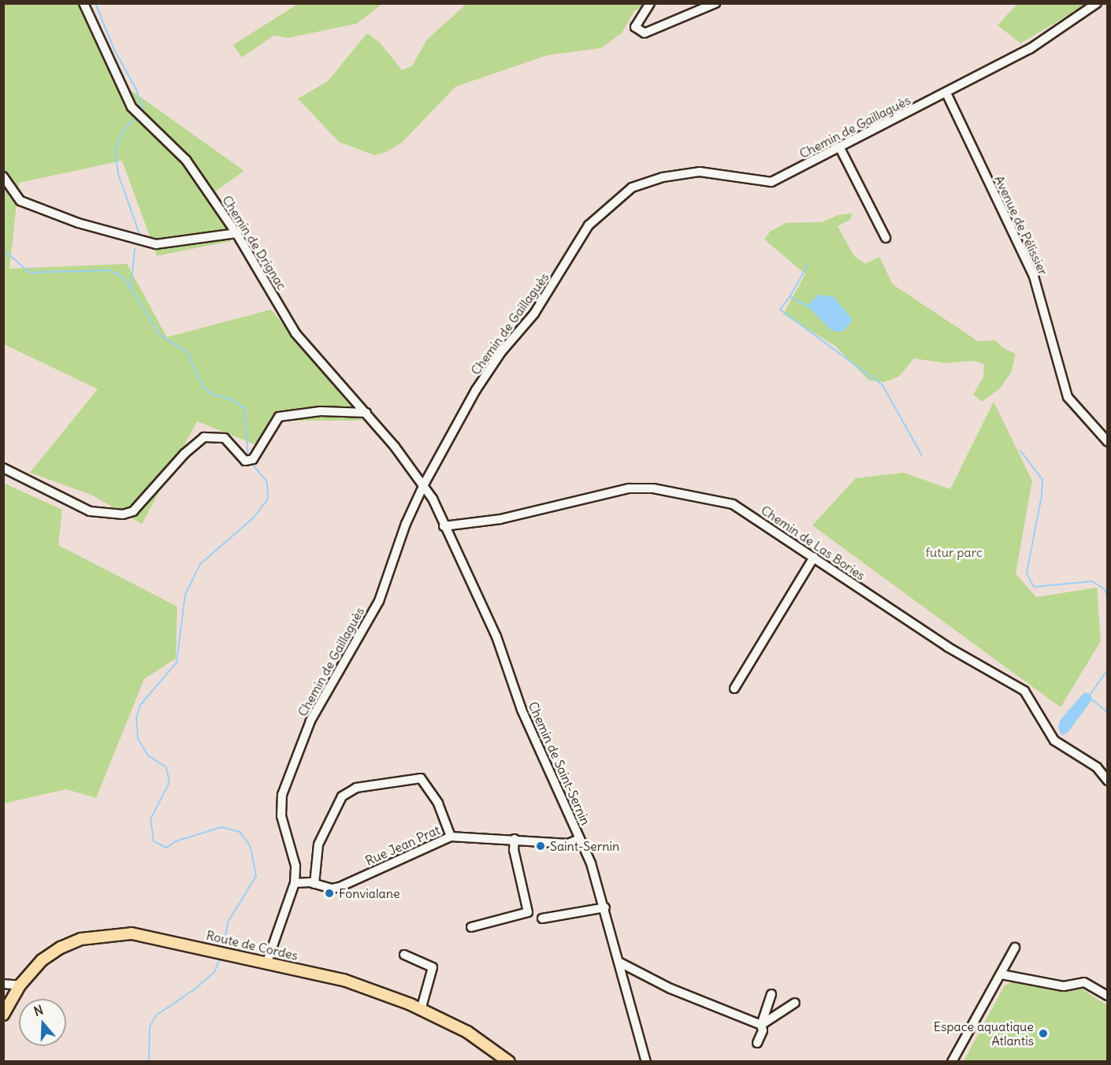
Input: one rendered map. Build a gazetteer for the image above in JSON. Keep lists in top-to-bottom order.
{
  "streets": {
    "main road": ["Route de Cordes"],
    "street": [
      "Chemin de Gaillaguès",
      "Avenue de Pélissier",
      "Chemin de Drignac",
      "Chemin de Las Bories",
      "Chemin de Saint-Sernin",
      "Rue Jean Prat"
    ]
  },
  "crossings": [
    ["Chemin de Gaillaguès", "Avenue de Pélissier"],
    ["Chemin de Gaillaguès", "Chemin de Drignac"],
    ["Chemin de Gaillaguès", "Chemin de Saint-Sernin"],
    ["Chemin de Gaillaguès", "Rue Jean Prat"],
    ["Chemin de Gaillaguès", "Route de Cordes"],
    ["Chemin de Drignac", "Chemin de Saint-Sernin"],
    ["Chemin de Las Bories", "Chemin de Saint-Sernin"],
    ["Chemin de Saint-Sernin", "Rue Jean Prat"]
  ],
  "parks": ["futur parc"],
  "places": ["Saint-Sernin", "Fonvialane", "Espace aquatique Atlantis"],
  "north": "top"
}
